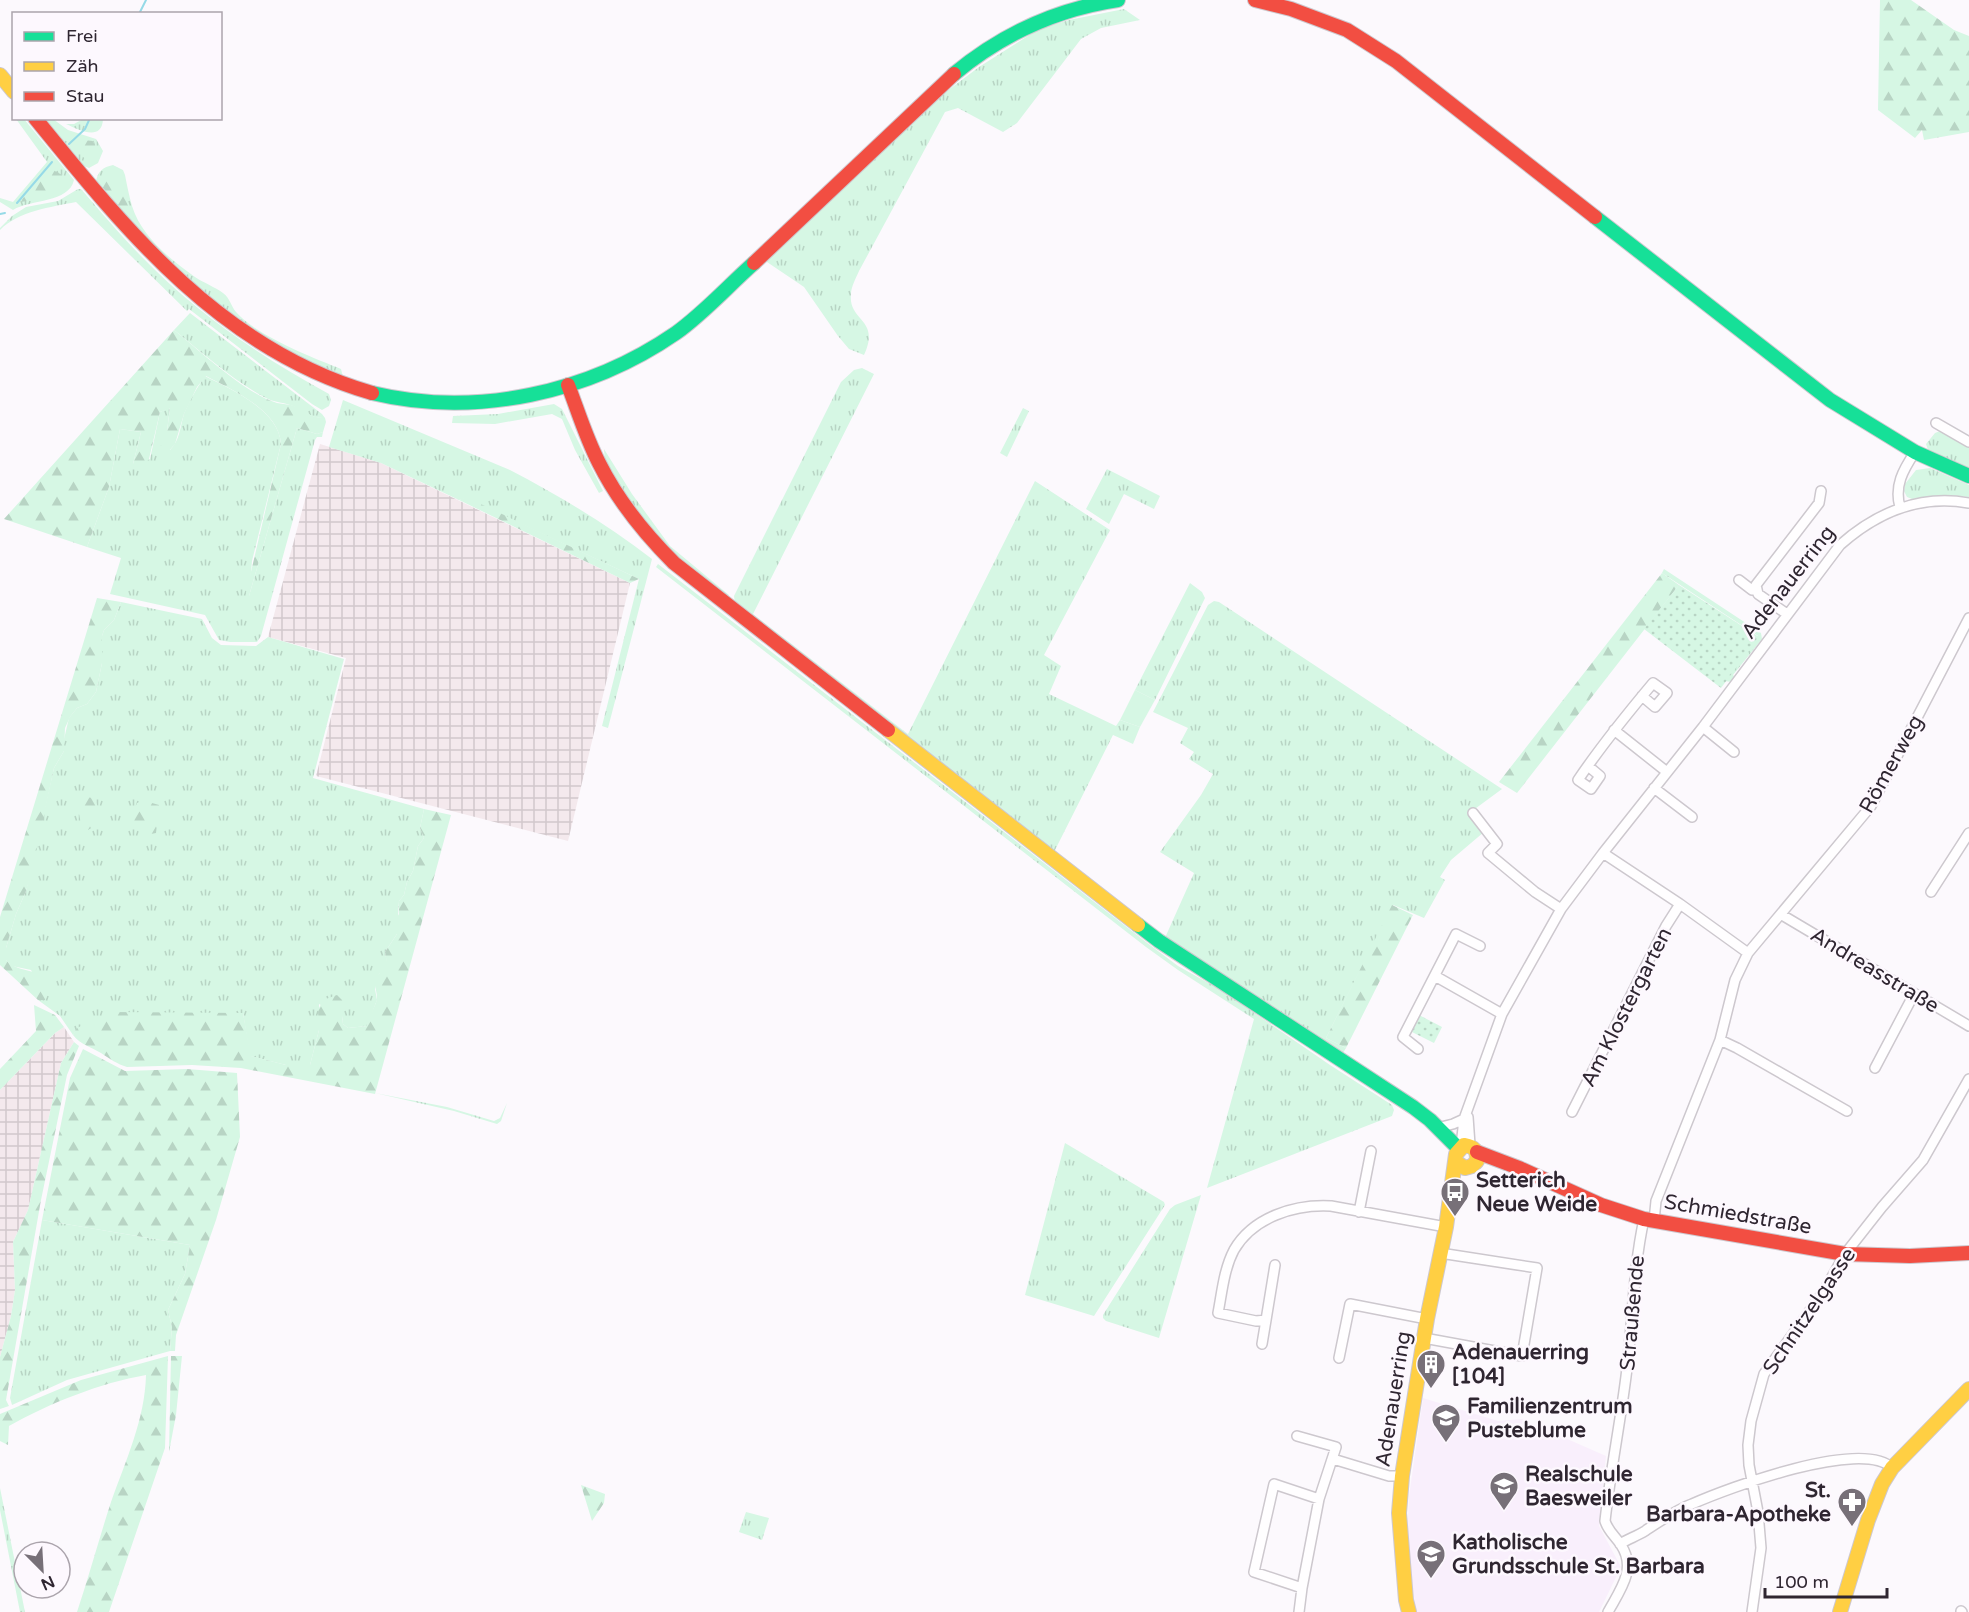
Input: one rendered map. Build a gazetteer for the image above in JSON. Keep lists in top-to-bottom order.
{
  "streets": {
    "main road": ["Adenauerring", "Schmiedstraße"],
    "street": [
      "Römerweg",
      "Andreasstraße",
      "Am Klostergarten",
      "Schnitzelgasse",
      "Straußende"
    ]
  },
  "crossings": [
    ["Adenauerring", "Schmiedstraße"],
    ["Römerweg", "Andreasstraße"],
    ["Römerweg", "Straußende"],
    ["Schmiedstraße", "Schnitzelgasse"],
    ["Schmiedstraße", "Straußende"]
  ],
  "places": {
    "bus stop": ["Setterich Neue Weide"],
    "building": ["Adenauerring [104]"],
    "school or university": ["Familienzentrum Pusteblume", "Realschule Baesweiler", "Katholische Grundsschule St. Barbara"],
    "pharmacy": ["St. Barbara-Apotheke"]
  },
  "legend": ["Frei", "Zäh", "Stau"],
  "scale_bar": "100 m",
  "north": "bottom right"
}
